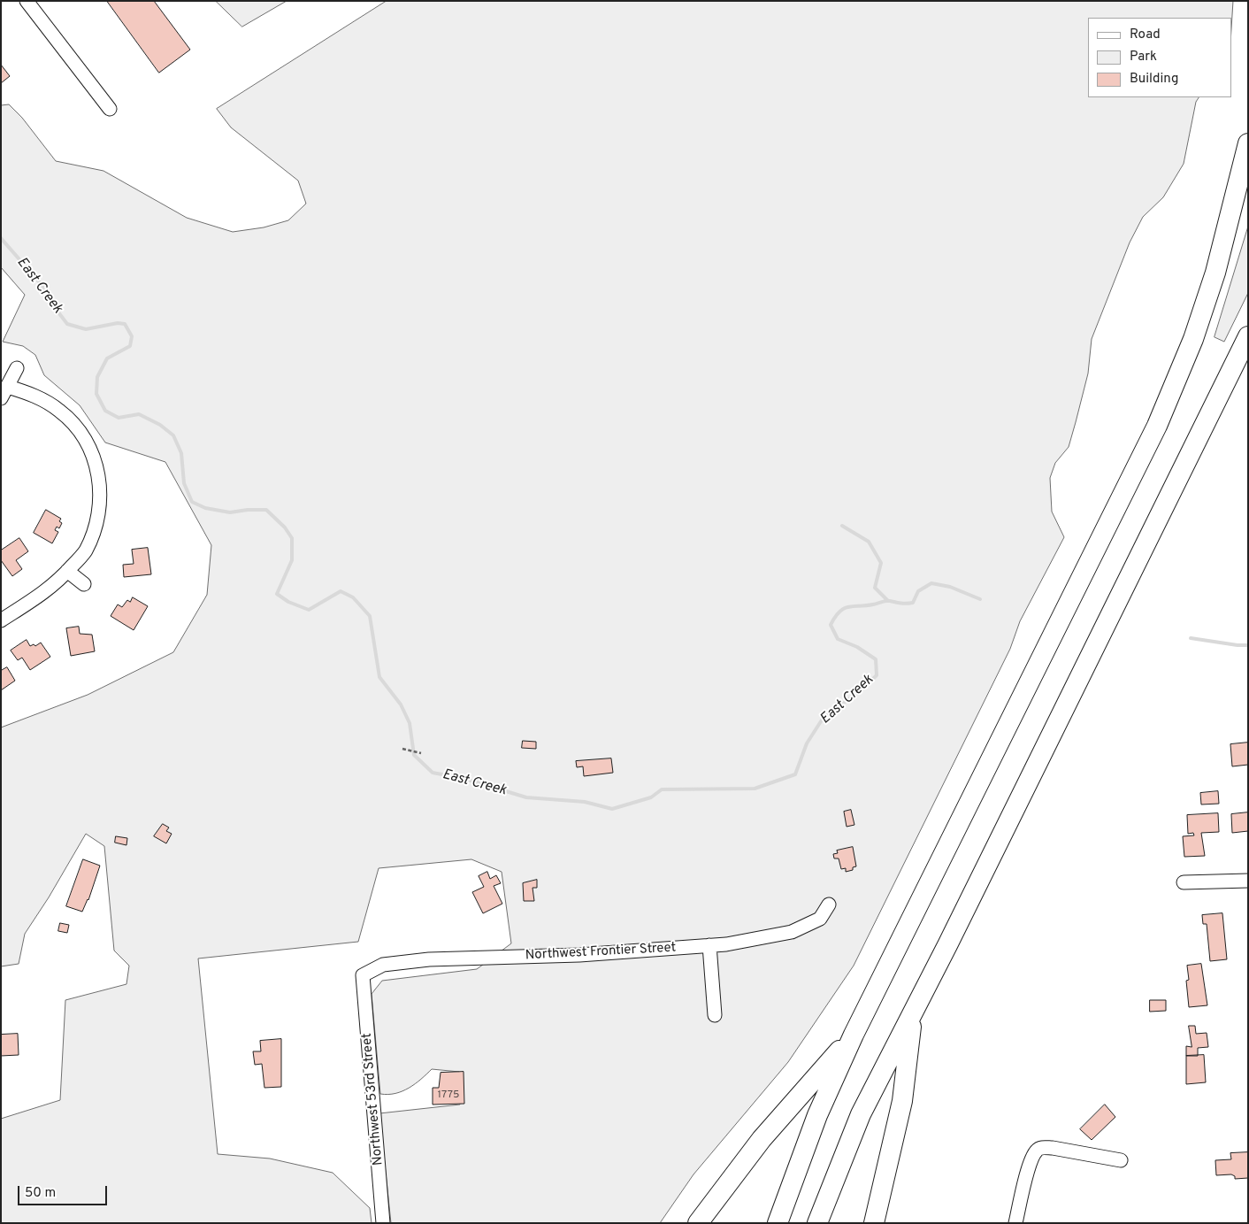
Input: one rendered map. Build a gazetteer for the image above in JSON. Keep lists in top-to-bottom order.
{
  "streets": {
    "street": ["Northwest Frontier Street", "Northwest 53rd Street"]
  },
  "crossings": [
    ["Northwest Frontier Street", "Northwest 53rd Street"]
  ],
  "water": ["East Creek"],
  "house_numbers": ["1775"],
  "legend": ["Road", "Park", "Building"],
  "scale_bar": "50 m"
}
